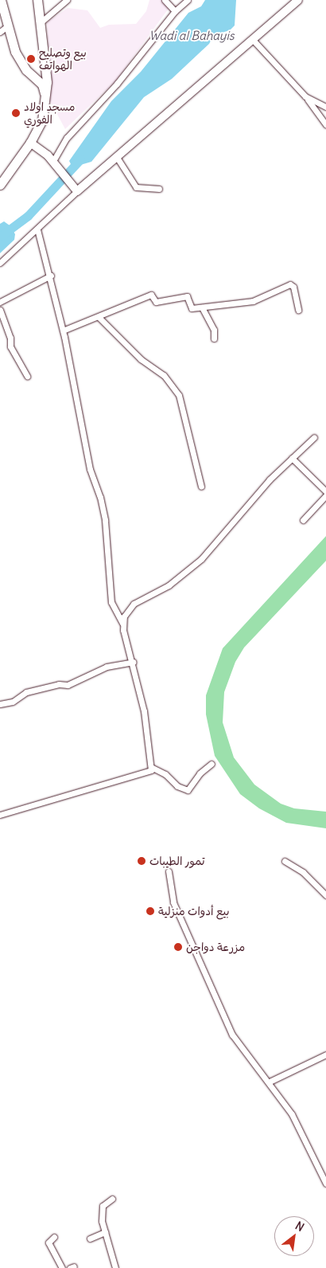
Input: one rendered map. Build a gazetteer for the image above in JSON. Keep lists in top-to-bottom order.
{
  "water": ["Wadi al Bahayis"],
  "places": [
    "بيع وتصليح الهواتف",
    "مسجد اولاد الفوري",
    "تمور الطيبات",
    "بيع أدوات منزلية",
    "مزرعة دواجن"
  ],
  "north": "top right"
}
